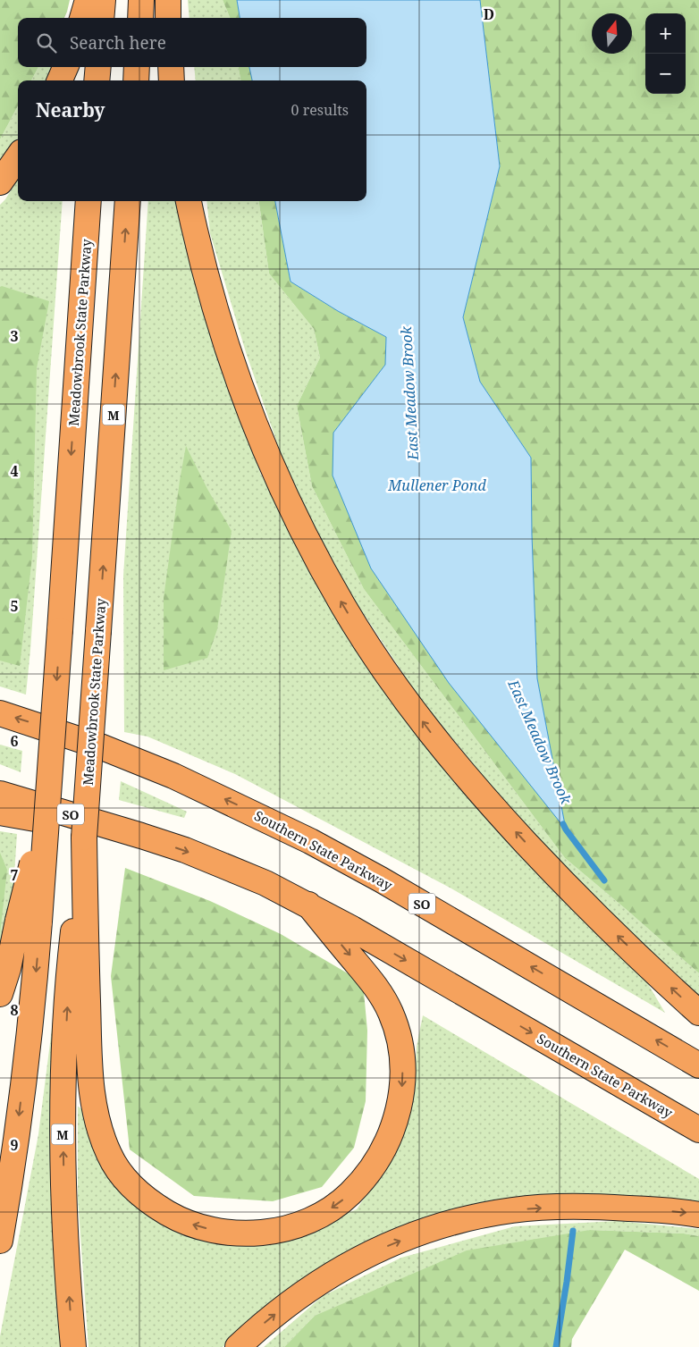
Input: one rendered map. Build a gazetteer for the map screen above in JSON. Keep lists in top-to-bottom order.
{
  "streets": {
    "highway": [
      "Meadowbrook State Parkway",
      "M",
      "SO",
      "Southern State Parkway"
    ]
  },
  "water": ["East Meadow Brook", "Mullener Pond"],
  "north": "top",
  "page": {
    "map_buttons": ["+", "−"],
    "search": "Search here",
    "heading": ["Nearby", "0 results"]
  },
  "grid": {
    "columns": ["D"],
    "rows": [
      "3",
      "4",
      "5",
      "6",
      "7",
      "8",
      "9"
    ]
  }
}
